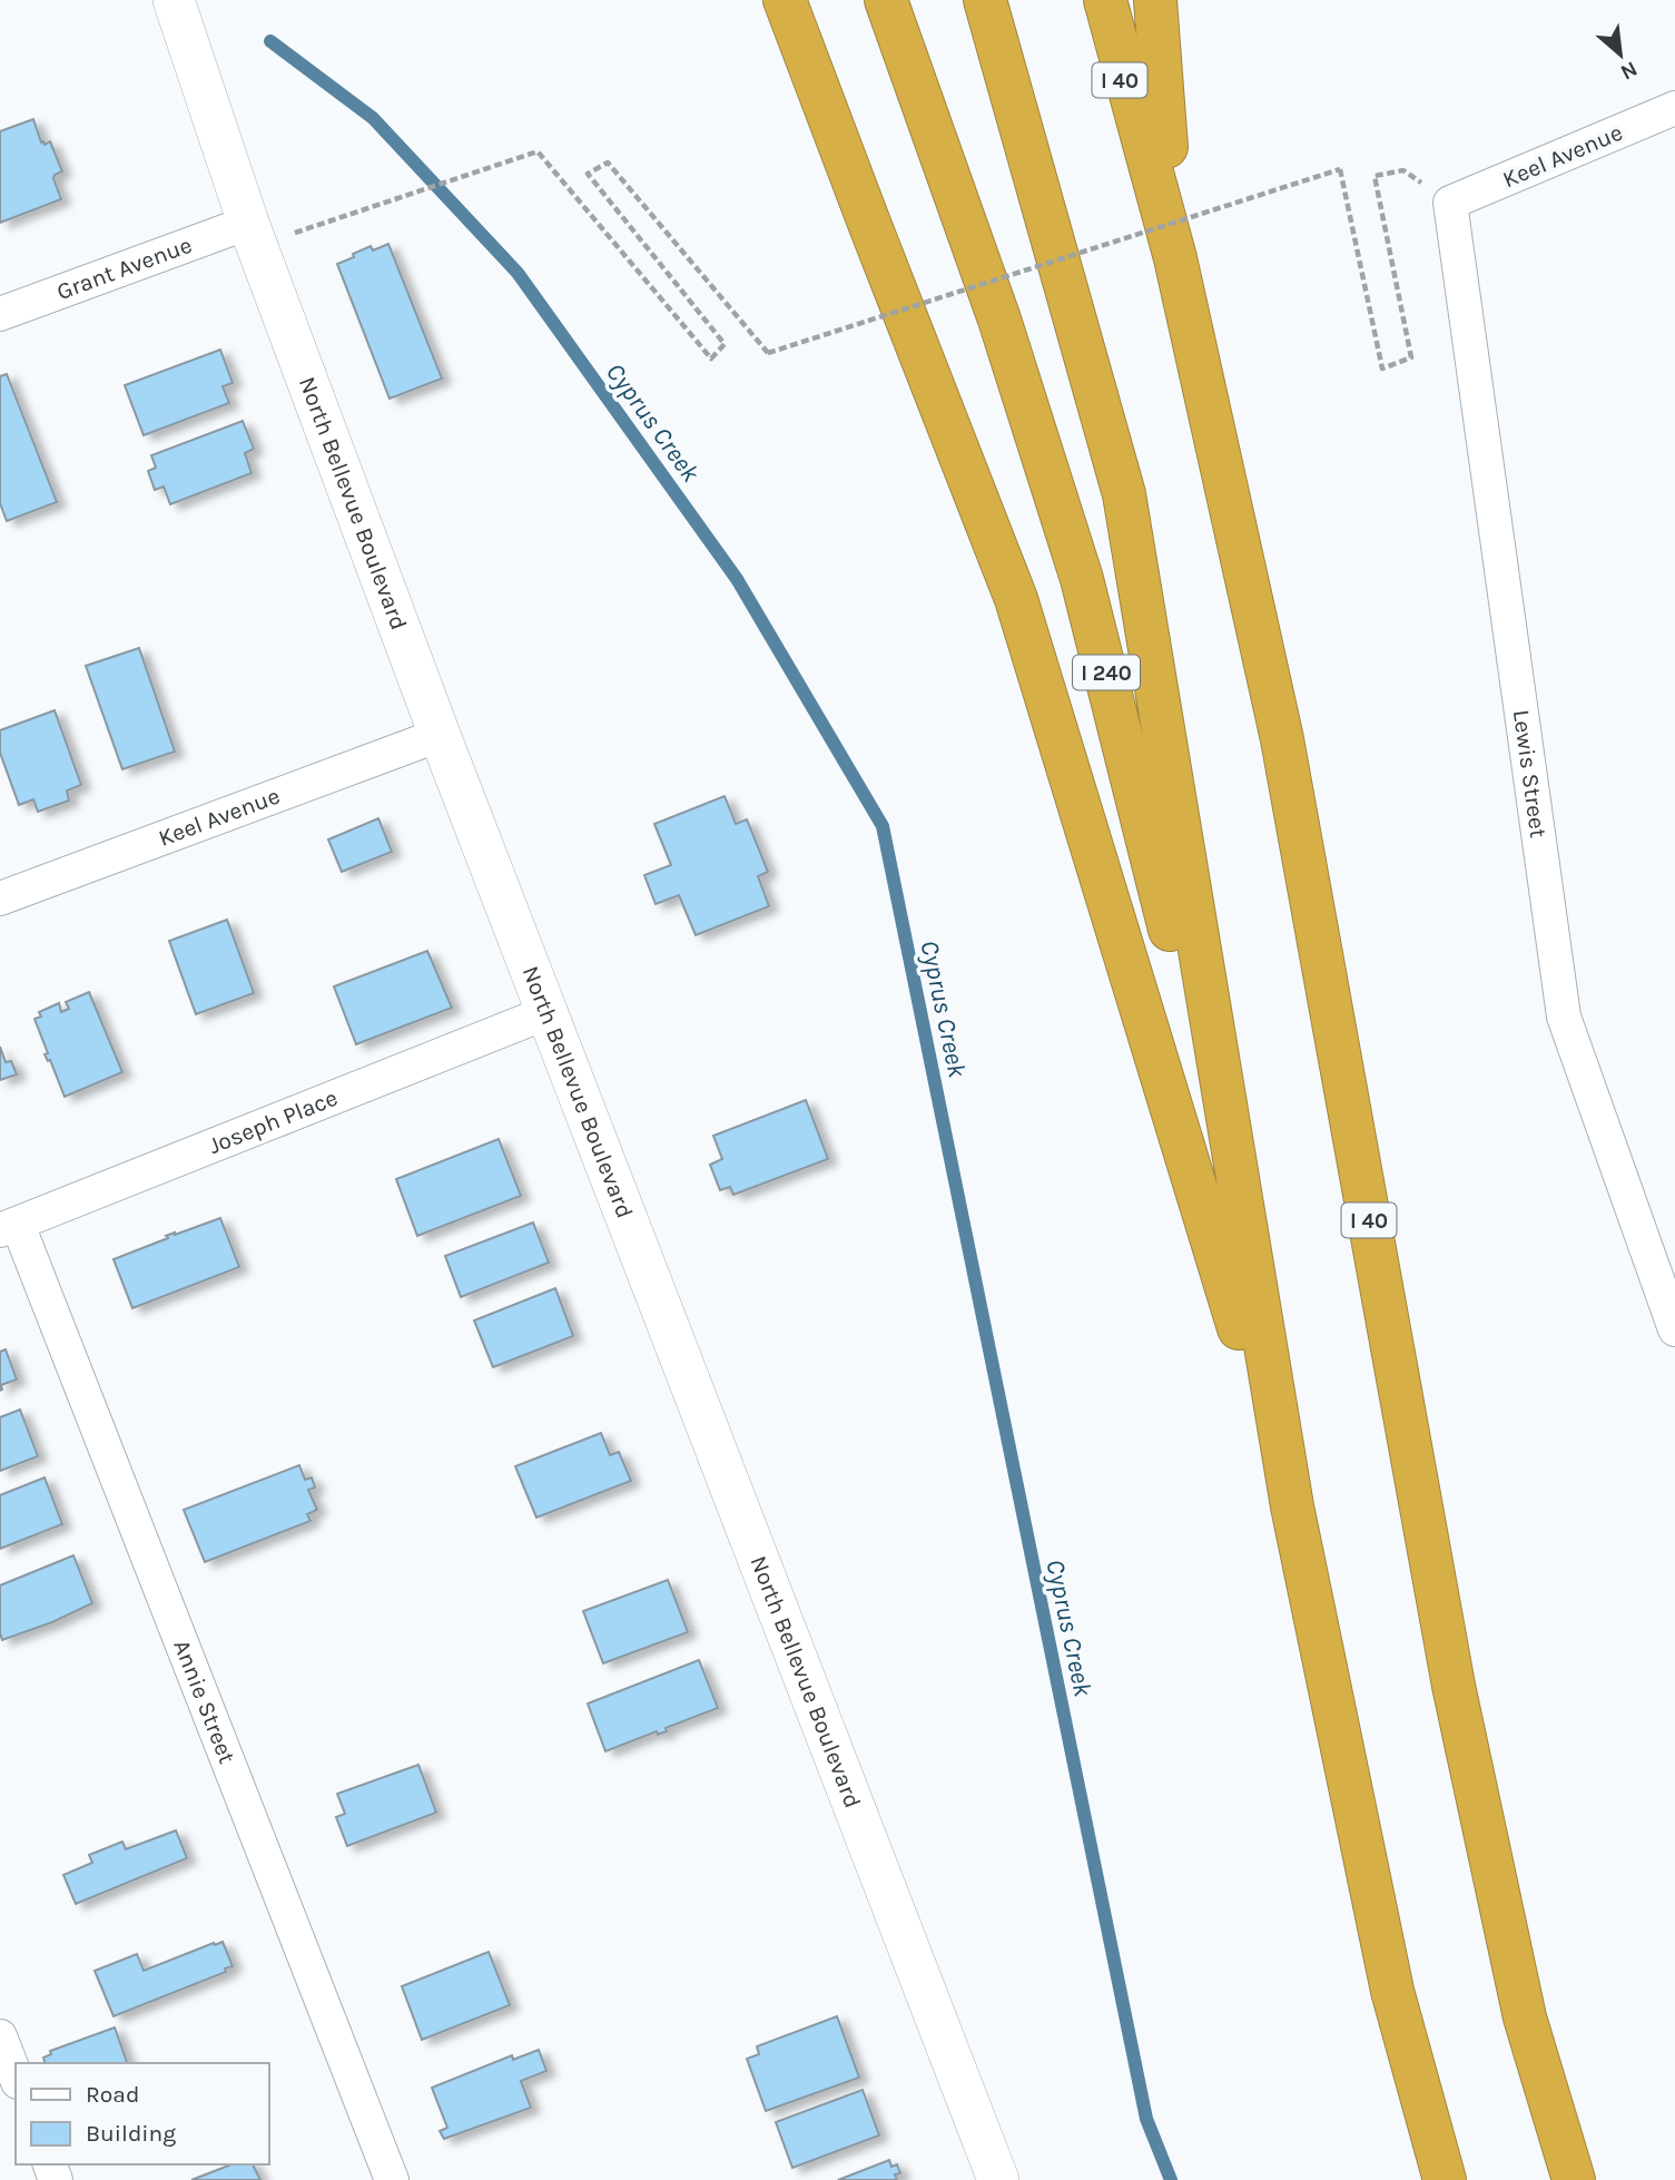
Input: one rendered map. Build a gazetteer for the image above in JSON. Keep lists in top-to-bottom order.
{
  "streets": {
    "highway": ["I 40", "I 240"],
    "street": [
      "Keel Avenue",
      "Grant Avenue",
      "North Bellevue Boulevard",
      "Lewis Street",
      "Joseph Place",
      "Annie Street"
    ]
  },
  "crossings": [
    ["Keel Avenue", "North Bellevue Boulevard"],
    ["Keel Avenue", "Lewis Street"],
    ["Grant Avenue", "North Bellevue Boulevard"],
    ["North Bellevue Boulevard", "Joseph Place"],
    ["Joseph Place", "Annie Street"]
  ],
  "water": ["Cyprus Creek"],
  "legend": ["Road", "Building"],
  "north": "bottom right"
}
